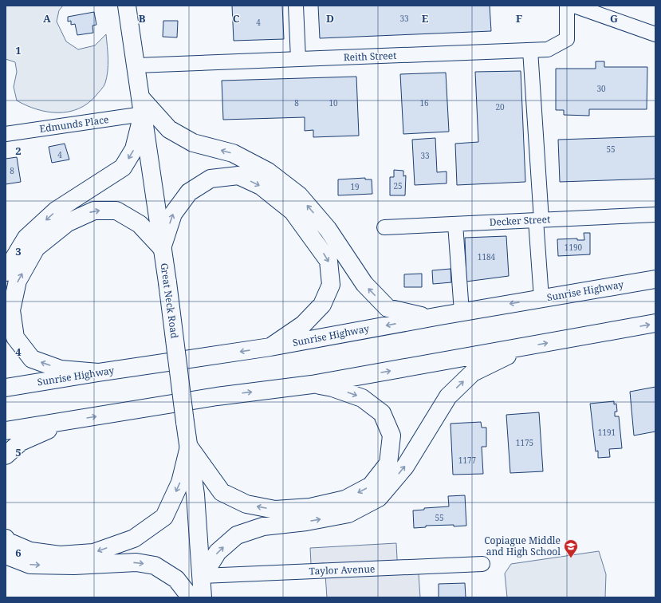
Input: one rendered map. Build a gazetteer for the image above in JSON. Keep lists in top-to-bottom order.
{
  "streets": {
    "main road": ["Sunrise Highway", "Great Neck Road"],
    "street": [
      "Reith Street",
      "Edmunds Place",
      "Decker Street",
      "Taylor Avenue"
    ]
  },
  "crossings": [
    ["Reith Street", "Great Neck Road"],
    ["Edmunds Place", "Great Neck Road"],
    ["Great Neck Road", "Taylor Avenue"]
  ],
  "places": {
    "school or university": ["Copiague Middle and High School"]
  },
  "house_numbers": [
    "33",
    "4",
    "30",
    "8",
    "10",
    "16",
    "20",
    "55",
    "4",
    "33",
    "8",
    "25",
    "19",
    "1190",
    "1184",
    "1191",
    "1175",
    "1177",
    "55"
  ],
  "grid": {
    "columns": [
      "A",
      "B",
      "C",
      "D",
      "E",
      "F",
      "G"
    ],
    "rows": [
      "1",
      "2",
      "3",
      "4",
      "5",
      "6"
    ]
  }
}
